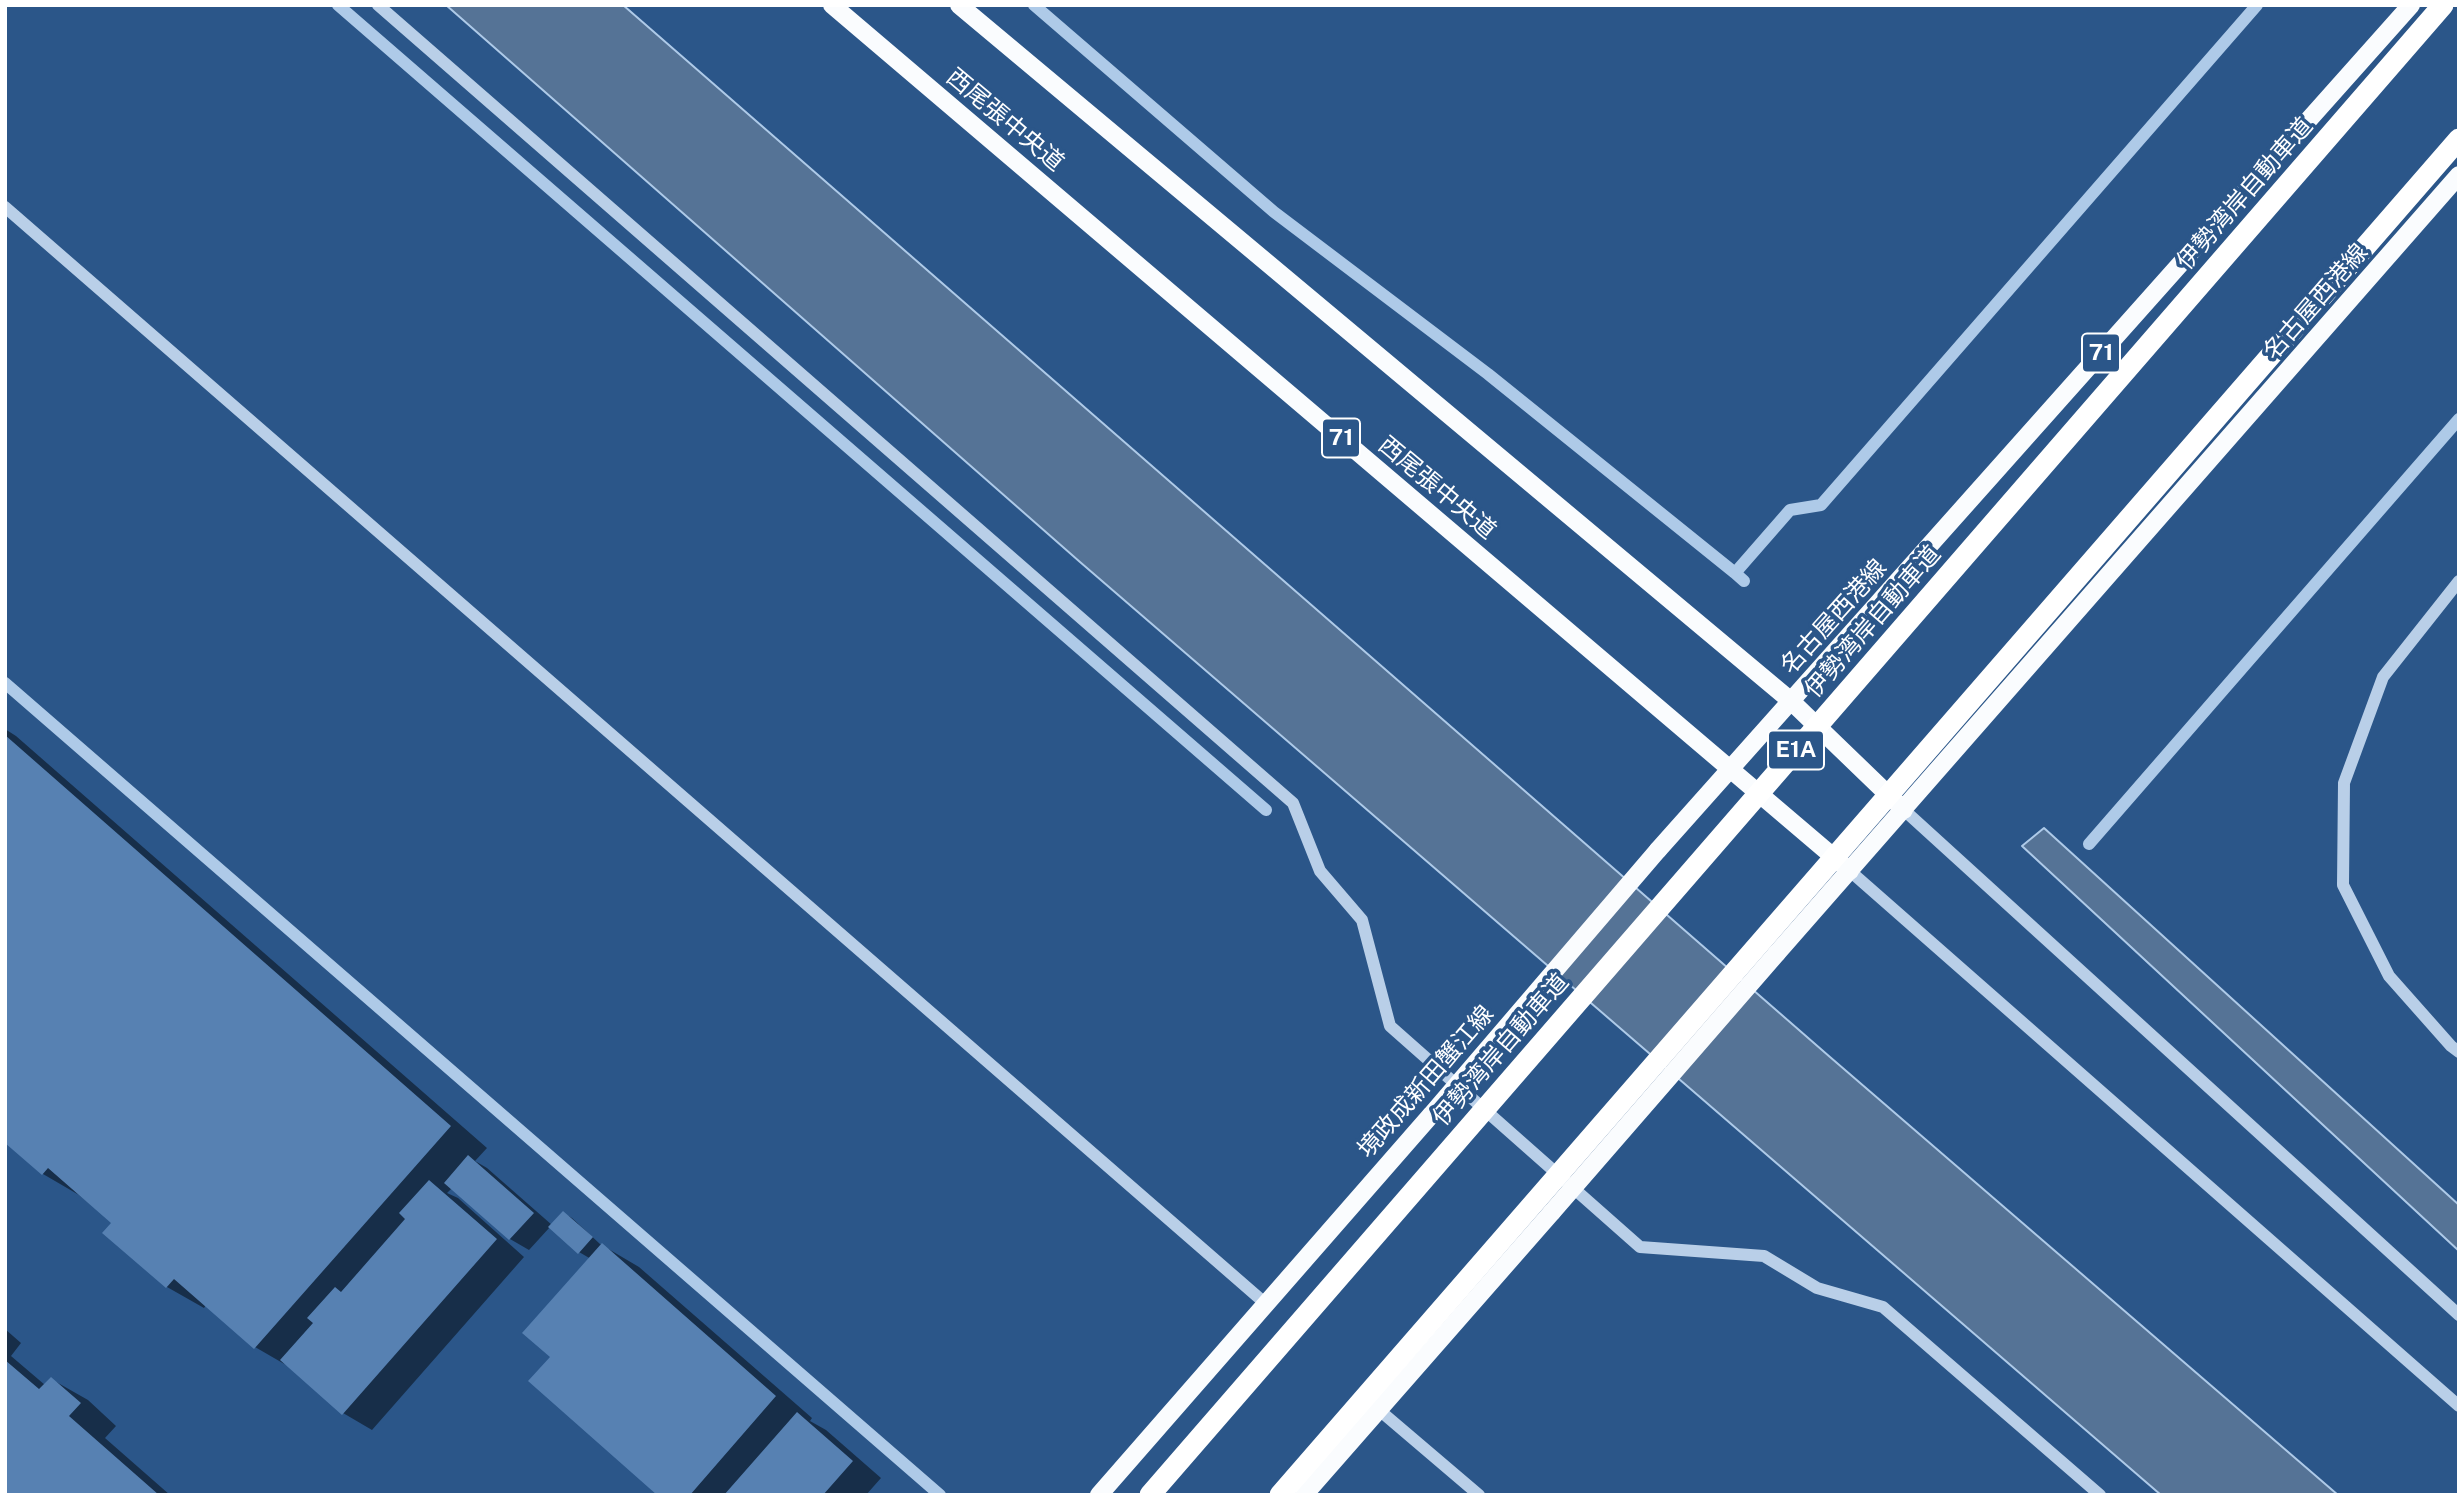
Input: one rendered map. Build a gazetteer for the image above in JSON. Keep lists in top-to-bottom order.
{
  "streets": {
    "highway": ["伊勢湾岸自動車道", "E1A"],
    "main road": [
      "西尾張中央道",
      "名古屋西港線",
      "71",
      "境政成新田蟹江線"
    ]
  },
  "crossings": [
    ["西尾張中央道", "境政成新田蟹江線"],
    ["名古屋西港線", "境政成新田蟹江線"]
  ]
}
